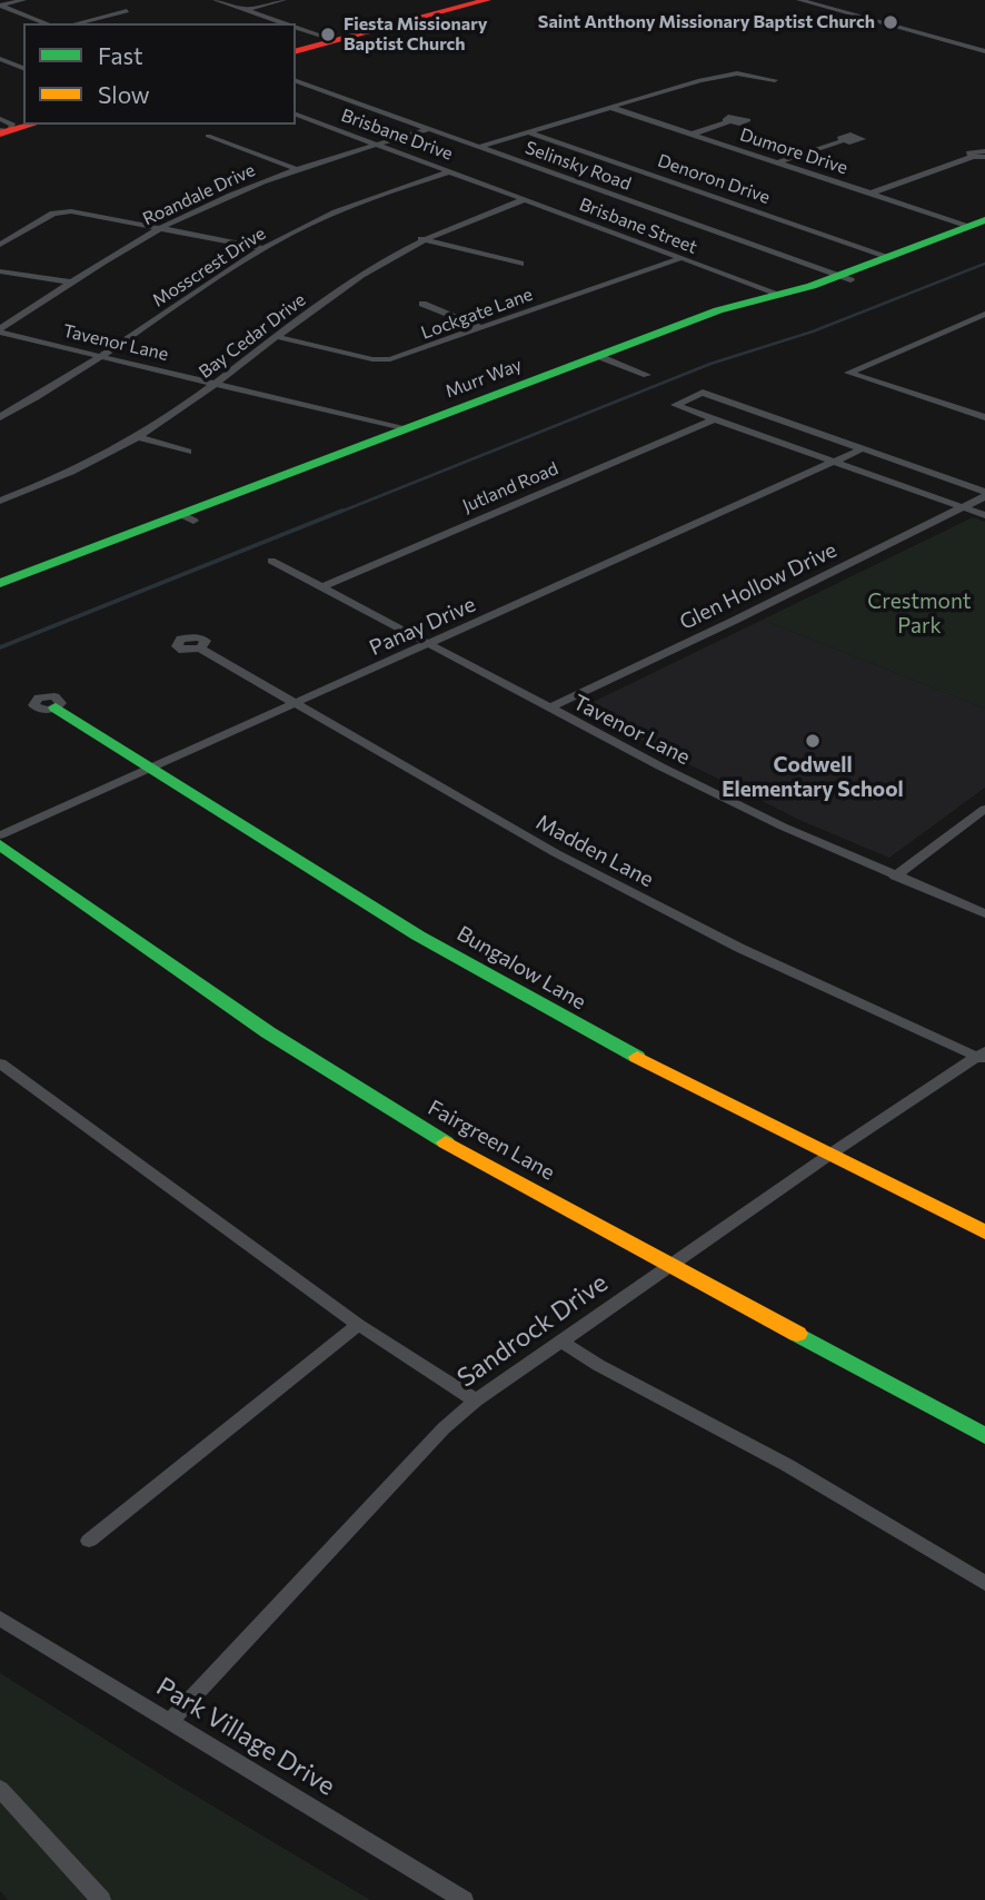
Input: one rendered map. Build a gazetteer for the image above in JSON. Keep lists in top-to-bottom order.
{
  "streets": {
    "street": [
      "Brisbane Drive",
      "Dumore Drive",
      "Selinsky Road",
      "Denoron Drive",
      "Roandale Drive",
      "Brisbane Street",
      "Mosscrest Drive",
      "Lockgate Lane",
      "Bay Cedar Drive",
      "Tavenor Lane",
      "Murr Way",
      "Jutland Road",
      "Glen Hollow Drive",
      "Panay Drive",
      "Madden Lane",
      "Bungalow Lane",
      "Fairgreen Lane",
      "Sandrock Drive",
      "Park Village Drive"
    ]
  },
  "crossings": [
    ["Brisbane Drive", "Roandale Drive"],
    ["Brisbane Drive", "Brisbane Street"],
    ["Brisbane Drive", "Mosscrest Drive"],
    ["Dumore Drive", "Murr Way"],
    ["Selinsky Road", "Roandale Drive"],
    ["Selinsky Road", "Murr Way"],
    ["Denoron Drive", "Murr Way"],
    ["Roandale Drive", "Tavenor Lane"],
    ["Brisbane Street", "Lockgate Lane"],
    ["Brisbane Street", "Bay Cedar Drive"],
    ["Brisbane Street", "Murr Way"],
    ["Mosscrest Drive", "Tavenor Lane"],
    ["Lockgate Lane", "Bay Cedar Drive"],
    ["Bay Cedar Drive", "Tavenor Lane"],
    ["Tavenor Lane", "Murr Way"],
    ["Tavenor Lane", "Jutland Road"],
    ["Tavenor Lane", "Glen Hollow Drive"],
    ["Tavenor Lane", "Panay Drive"],
    ["Panay Drive", "Madden Lane"],
    ["Panay Drive", "Bungalow Lane"],
    ["Madden Lane", "Sandrock Drive"],
    ["Bungalow Lane", "Sandrock Drive"],
    ["Fairgreen Lane", "Sandrock Drive"],
    ["Sandrock Drive", "Park Village Drive"]
  ],
  "parks": ["Crestmont Park"],
  "places": ["Saint Anthony Missionary Baptist Church", "Fiesta Missionary Baptist Church", "Codwell Elementary School"],
  "legend": ["Fast", "Slow"]
}
